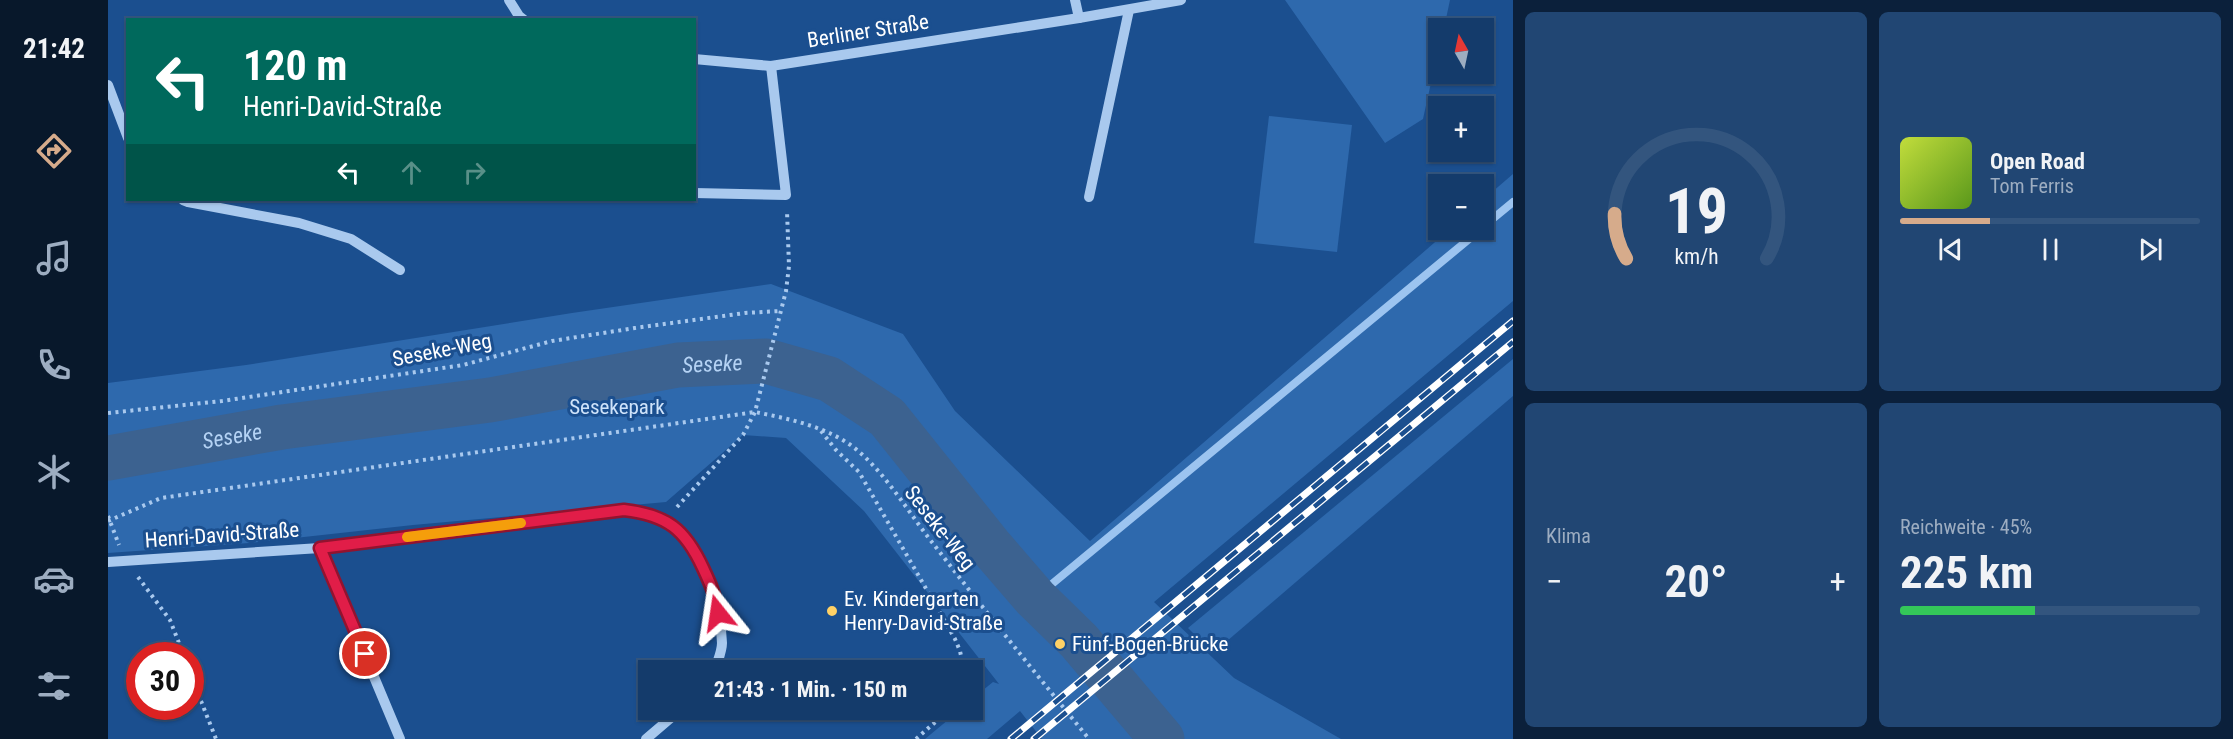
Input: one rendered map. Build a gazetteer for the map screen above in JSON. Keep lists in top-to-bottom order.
{
  "streets": {
    "street": ["Berliner Straße", "Henri-David-Straße"],
    "path": ["Seseke-Weg"]
  },
  "water": ["Seseke"],
  "parks": ["Sesekepark"],
  "places": ["Ev. Kindergarten Henry-David-Straße", "Fünf-Bogen-Brücke"],
  "north": "top",
  "page": {
    "tabs": "21:42",
    "map_buttons": ["+", "−"],
    "turn": ["120 m", "Henri-David-Straße"],
    "song": ["Open Road", "Tom Ferris"],
    "tile": [
      "Klima",
      ["Reichweite · 45%", "225 km"]
    ],
    "heat": ["−", "20°", "+"],
    "limit": "30",
    "trip": "21:43 · 1 Min. · 150 m",
    "gauge": ["19", "km/h"]
  }
}
